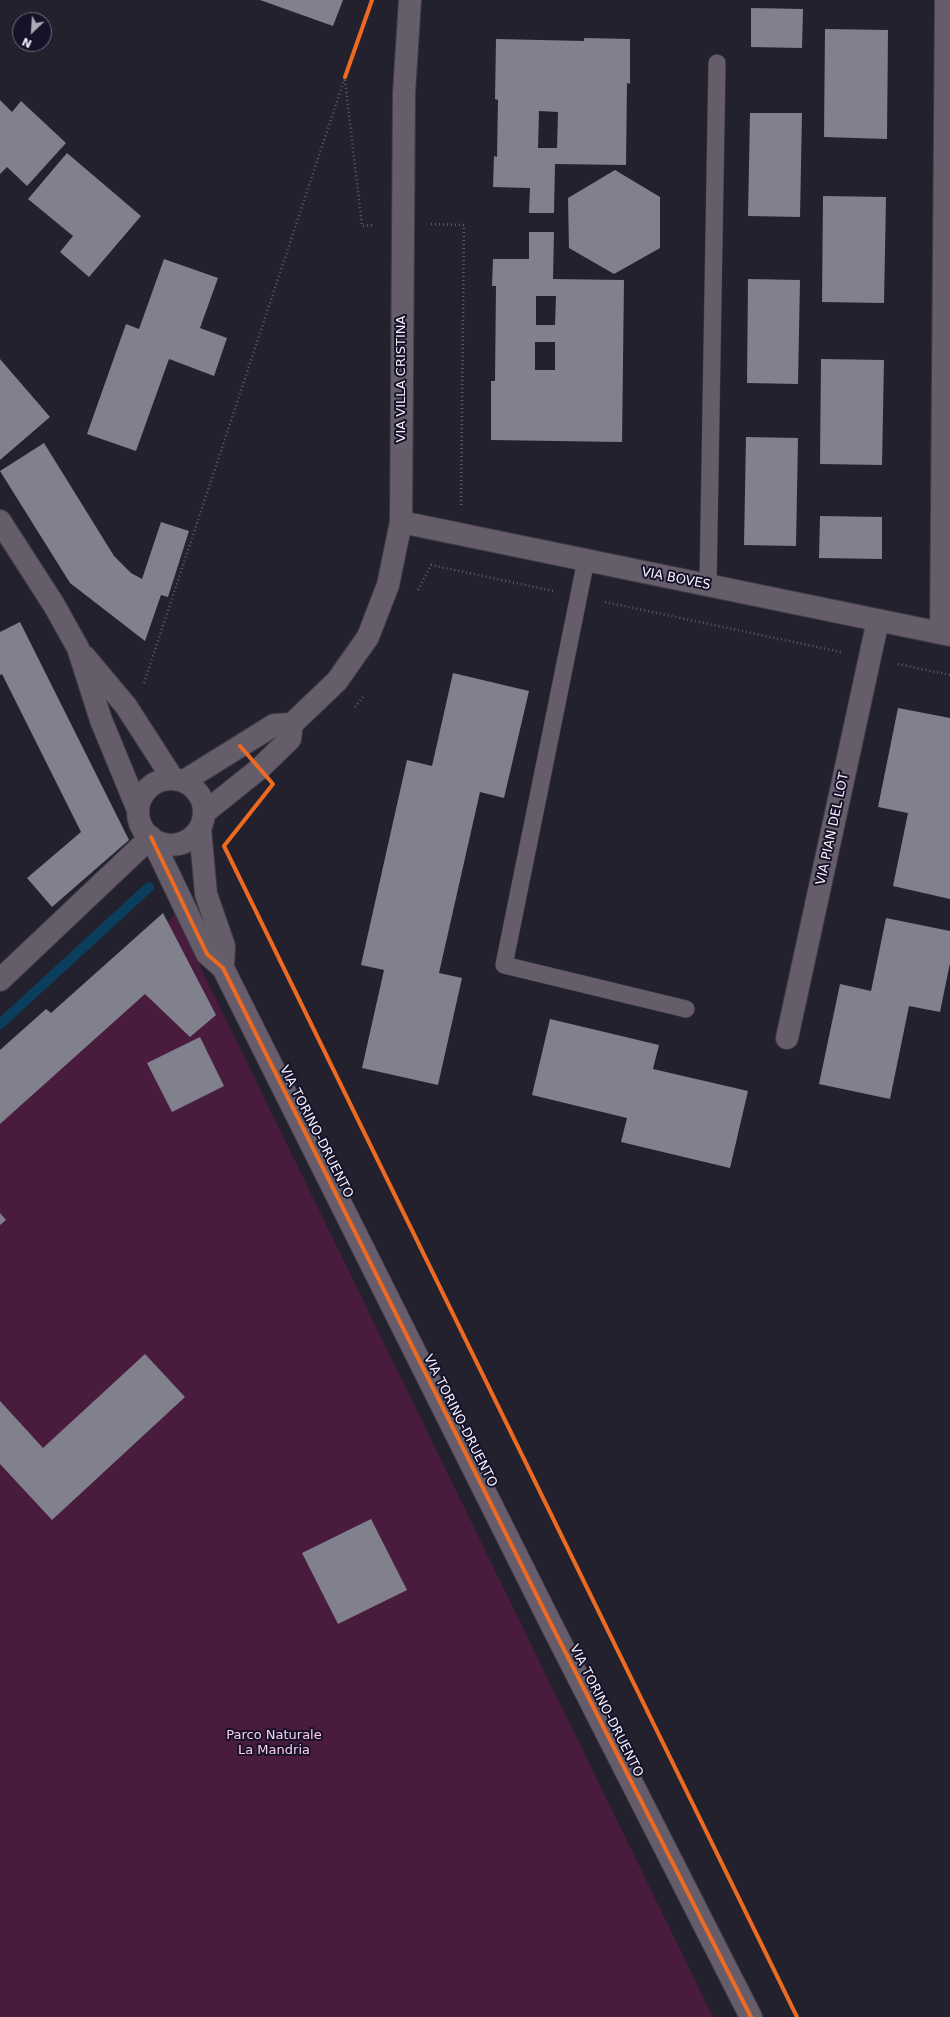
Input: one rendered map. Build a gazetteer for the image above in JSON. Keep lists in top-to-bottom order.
{
  "streets": {
    "street": [
      "VIA VILLA CRISTINA",
      "VIA BOVES",
      "VIA PIAN DEL LOT",
      "VIA TORINO-DRUENTO"
    ]
  },
  "crossings": [
    ["VIA VILLA CRISTINA", "VIA BOVES"],
    ["VIA VILLA CRISTINA", "VIA TORINO-DRUENTO"],
    ["VIA BOVES", "VIA PIAN DEL LOT"]
  ],
  "parks": ["Parco Naturale La Mandria"],
  "north": "bottom left"
}
